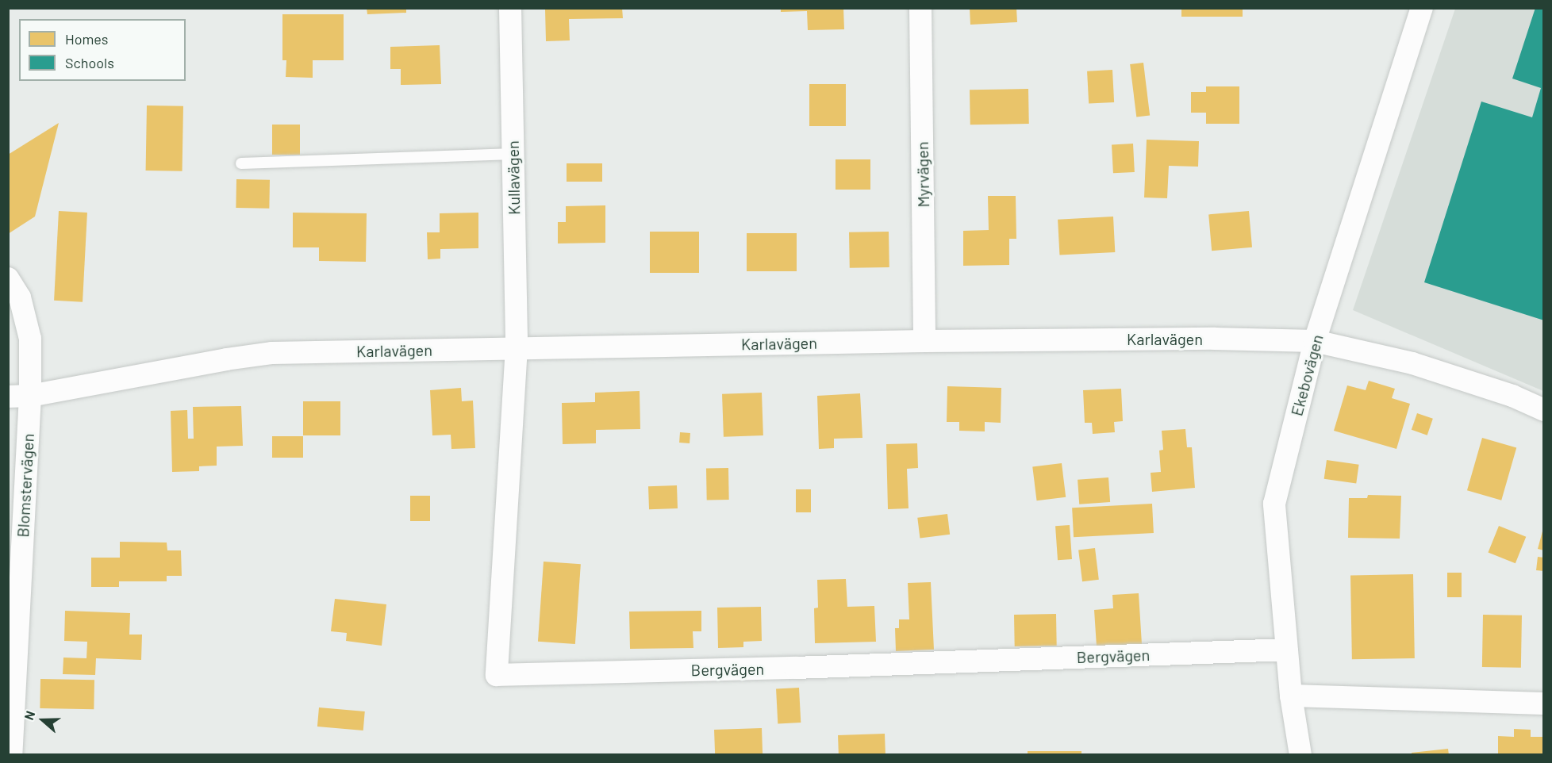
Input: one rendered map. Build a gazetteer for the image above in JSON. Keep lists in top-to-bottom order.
{
  "streets": {
    "street": [
      "Myrvägen",
      "Kullavägen",
      "Karlavägen",
      "Ekebovägen",
      "Blomstervägen",
      "Bergvägen"
    ]
  },
  "crossings": [
    ["Myrvägen", "Karlavägen"],
    ["Kullavägen", "Karlavägen"],
    ["Kullavägen", "Bergvägen"],
    ["Karlavägen", "Ekebovägen"],
    ["Karlavägen", "Blomstervägen"],
    ["Karlavägen", "Bergvägen"],
    ["Ekebovägen", "Bergvägen"]
  ],
  "legend": ["Homes", "Schools"],
  "north": "left"
}
